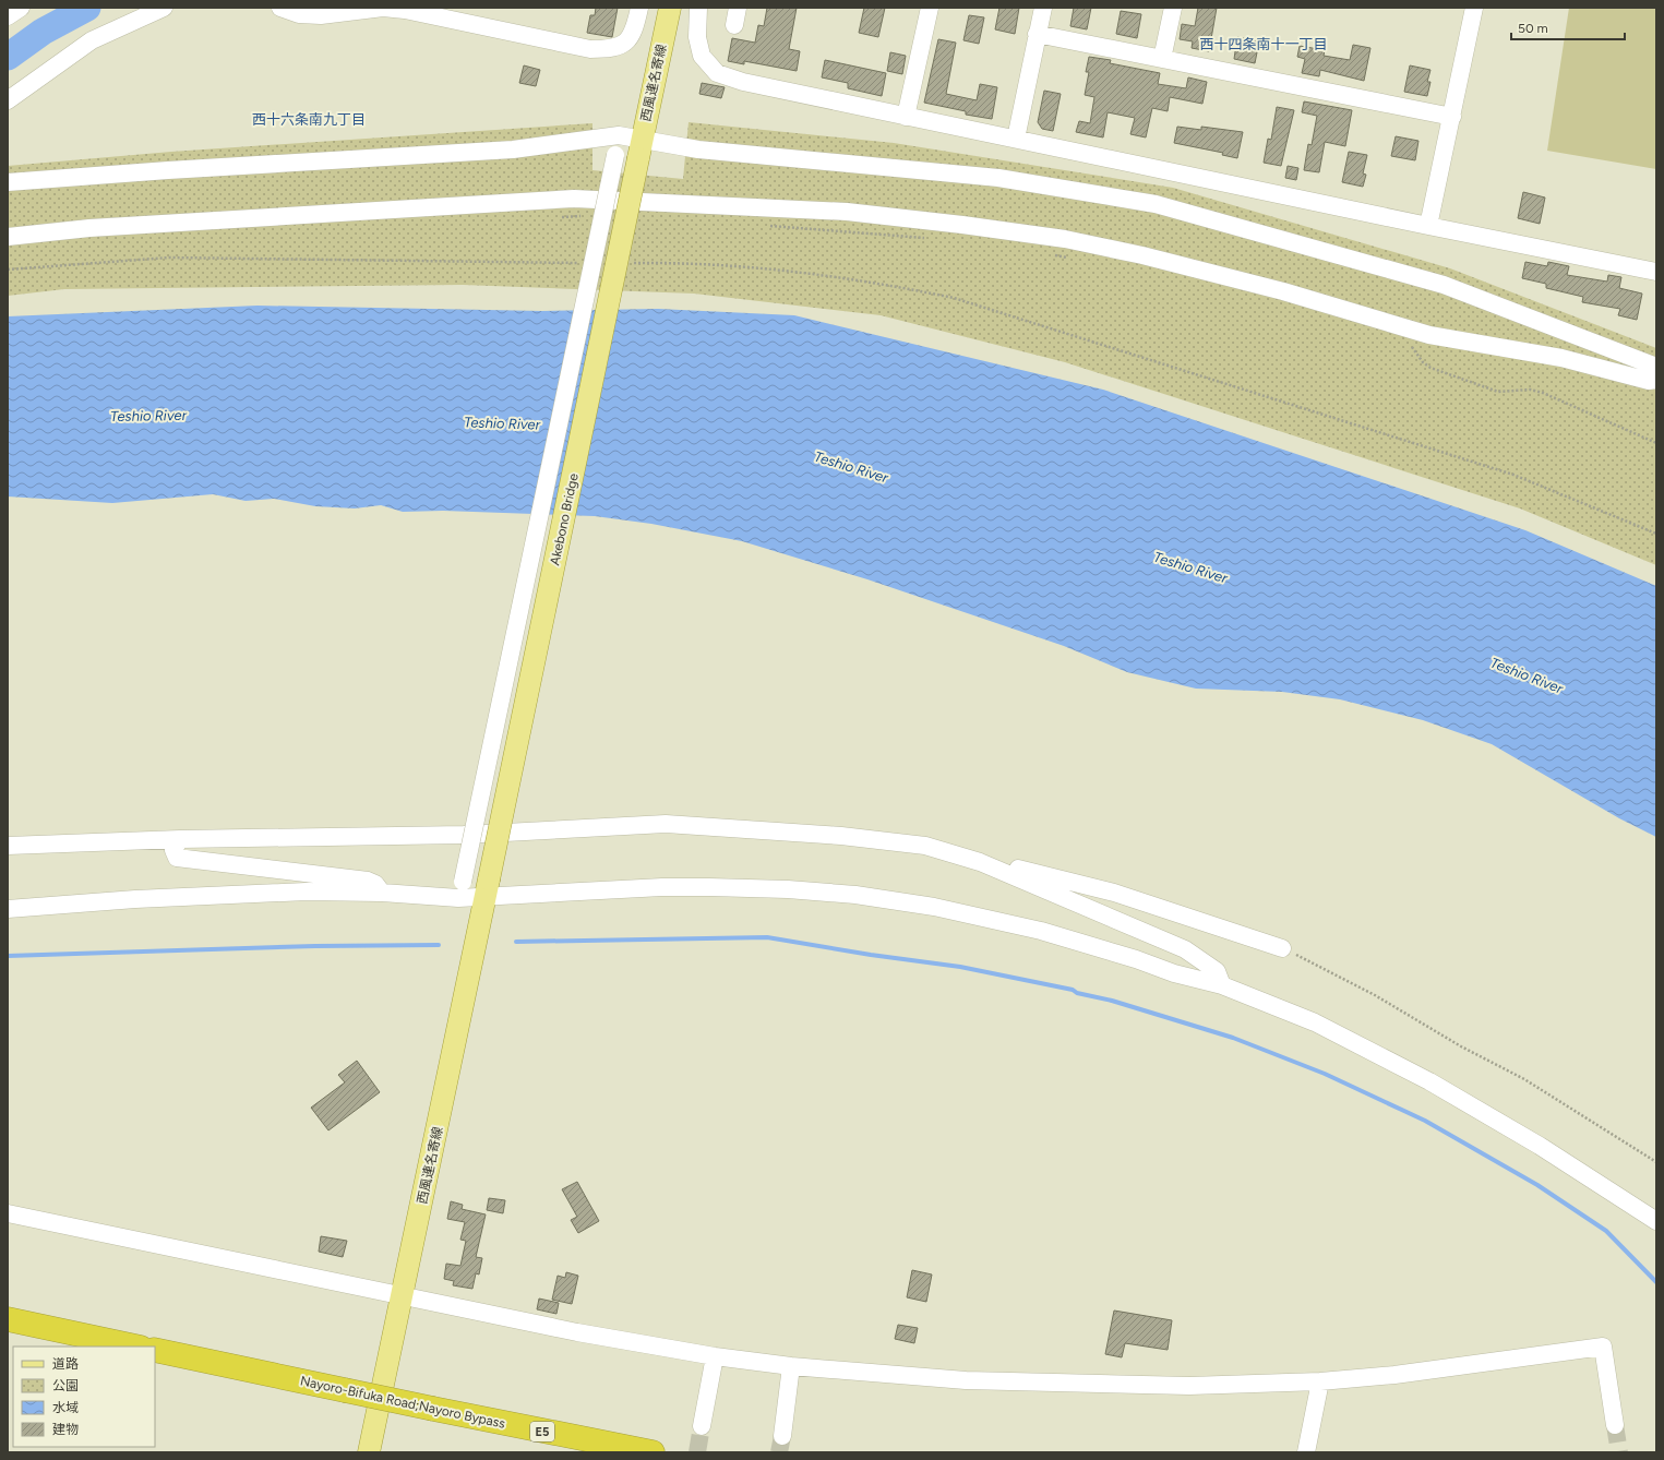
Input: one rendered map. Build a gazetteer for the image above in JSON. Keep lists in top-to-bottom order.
{
  "streets": {
    "highway": ["Nayoro-Bifuka Road;Nayoro Bypass", "E5"],
    "main road": ["西風連名寄線", "Akebono Bridge"]
  },
  "crossings": [
    ["西風連名寄線", "Akebono Bridge"]
  ],
  "districts": ["西十四条南十一丁目", "西十六条南九丁目"],
  "water": ["Teshio River"],
  "legend": [
    "道路",
    "公園",
    "水域",
    "建物"
  ],
  "scale_bar": "50 m"
}
